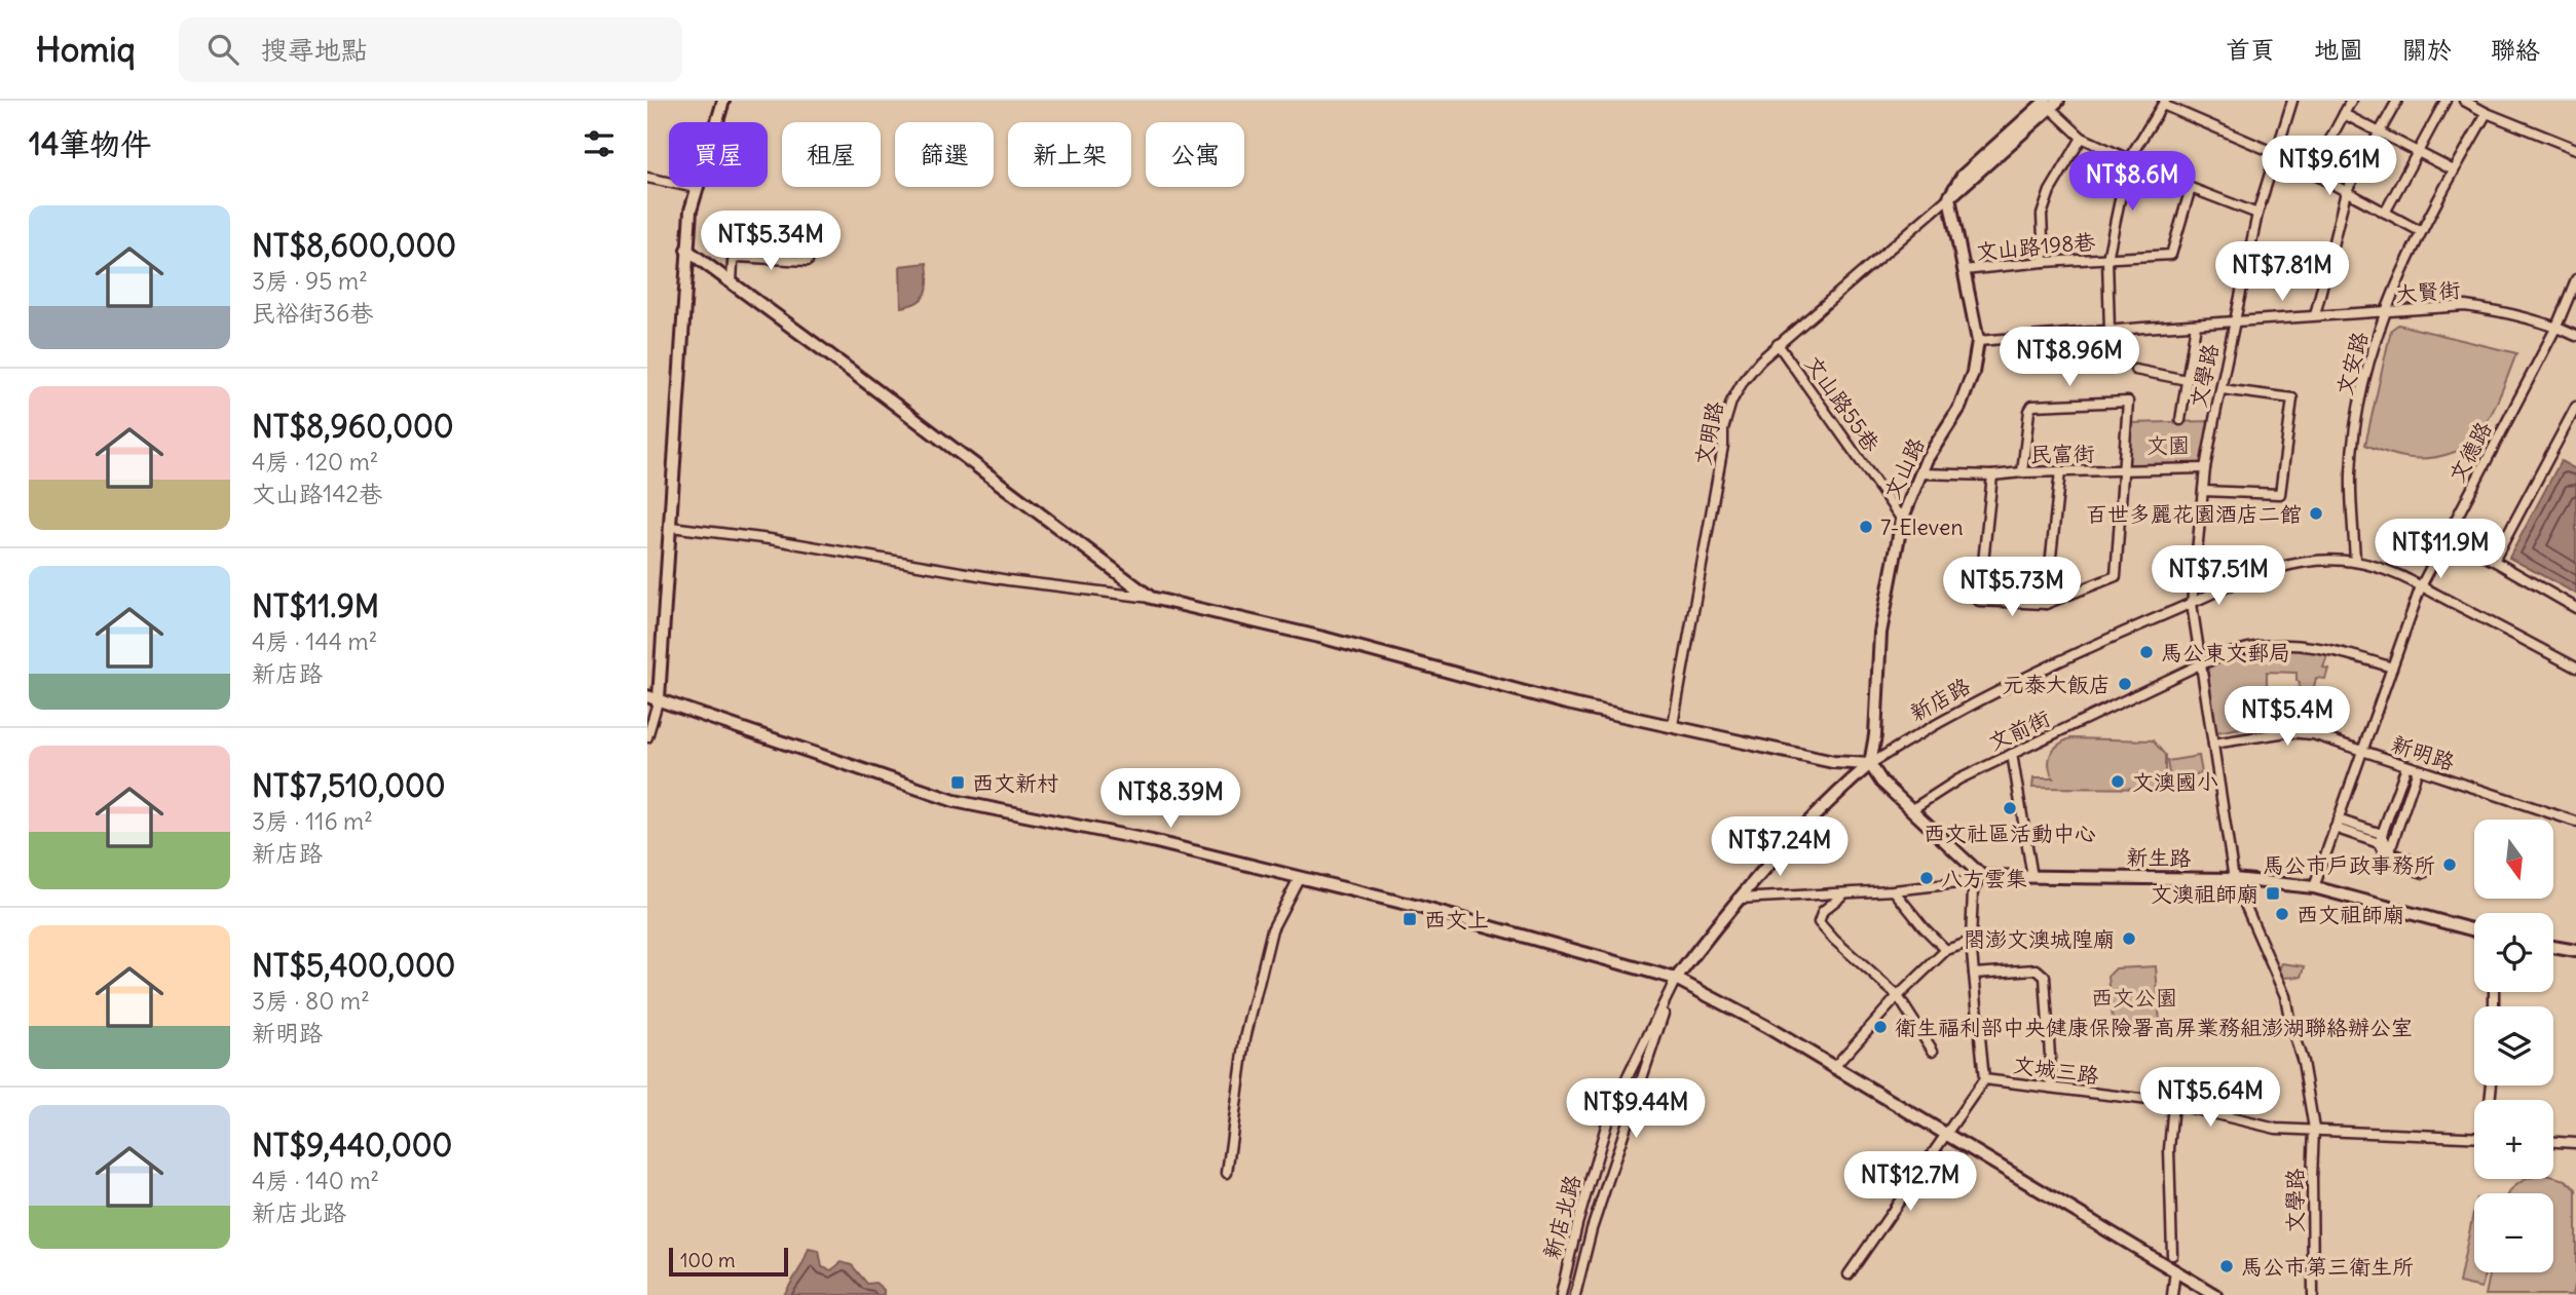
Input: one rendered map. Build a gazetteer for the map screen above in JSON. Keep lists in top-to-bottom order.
{
  "streets": {
    "main road": ["文山路", "新店路", "新生路"],
    "street": [
      "文山路198巷",
      "大賢街",
      "文安路",
      "文學路",
      "文山路55巷",
      "文明路",
      "文德路",
      "民富街",
      "文前街",
      "新明路",
      "文城三路",
      "新店北路"
    ]
  },
  "crossings": [
    ["文山路198巷", "文山路"],
    ["大賢街", "文安路"],
    ["大賢街", "文學路"],
    ["大賢街", "文德路"],
    ["大賢街", "文山路"],
    ["文安路", "新店路"],
    ["文學路", "民富街"],
    ["文學路", "新店路"],
    ["文學路", "文前街"],
    ["文學路", "新明路"],
    ["文學路", "新生路"],
    ["文學路", "文城三路"],
    ["文山路55巷", "文明路"],
    ["文山路55巷", "文山路"],
    ["文明路", "文山路"],
    ["文德路", "新店路"],
    ["文德路", "文前街"],
    ["文德路", "新明路"],
    ["文德路", "新生路"],
    ["民富街", "文山路"],
    ["文山路", "新店路"],
    ["新店路", "新店北路"]
  ],
  "parks": ["文園", "西文公園"],
  "places": {
    "other": [
      "百世多麗花園酒店二館",
      "7-Eleven",
      "馬公東文郵局",
      "元泰大飯店",
      "文澳國小",
      "西文社區活動中心",
      "馬公市戶政事務所",
      "八方雲集",
      "西文祖師廟",
      "閤澎文澳城隍廟",
      "衛生福利部中央健康保險署高屏業務組澎湖聯絡辦公室",
      "馬公市第三衛生所"
    ],
    "transit": ["西文新村", "文澳祖師廟", "西文上"]
  },
  "scale_bar": "100 m",
  "north": "bottom",
  "page": {
    "header": "Homiq",
    "search": "搜尋地點",
    "nav": [
      "首頁",
      "地圖",
      "關於",
      "聯絡"
    ],
    "heading": "14筆物件",
    "chip": [
      "買屋",
      "租屋",
      "篩選",
      "新上架",
      "公寓"
    ],
    "price": [
      "NT$9.61M",
      "NT$8.6M",
      "NT$5.34M",
      "NT$7.81M",
      "NT$8.96M",
      "NT$11.9M",
      "NT$7.51M",
      "NT$5.73M",
      "NT$5.4M",
      "NT$8.39M",
      "NT$7.24M",
      "NT$5.64M",
      "NT$9.44M",
      "NT$12.7M"
    ],
    "list": [
      {
        "name": "NT$8,600,000",
        "note": "3房 · 95 m² · 民裕街36巷"
      },
      {
        "name": "NT$8,960,000",
        "note": "4房 · 120 m² · 文山路142巷"
      },
      {
        "name": "NT$11.9M",
        "note": "4房 · 144 m² · 新店路"
      },
      {
        "name": "NT$7,510,000",
        "note": "3房 · 116 m² · 新店路"
      },
      {
        "name": "NT$5,400,000",
        "note": "3房 · 80 m² · 新明路"
      },
      {
        "name": "NT$9,440,000",
        "note": "4房 · 140 m² · 新店北路"
      }
    ],
    "map_buttons": ["+", "−"],
    "scale": "100 m"
  }
}
